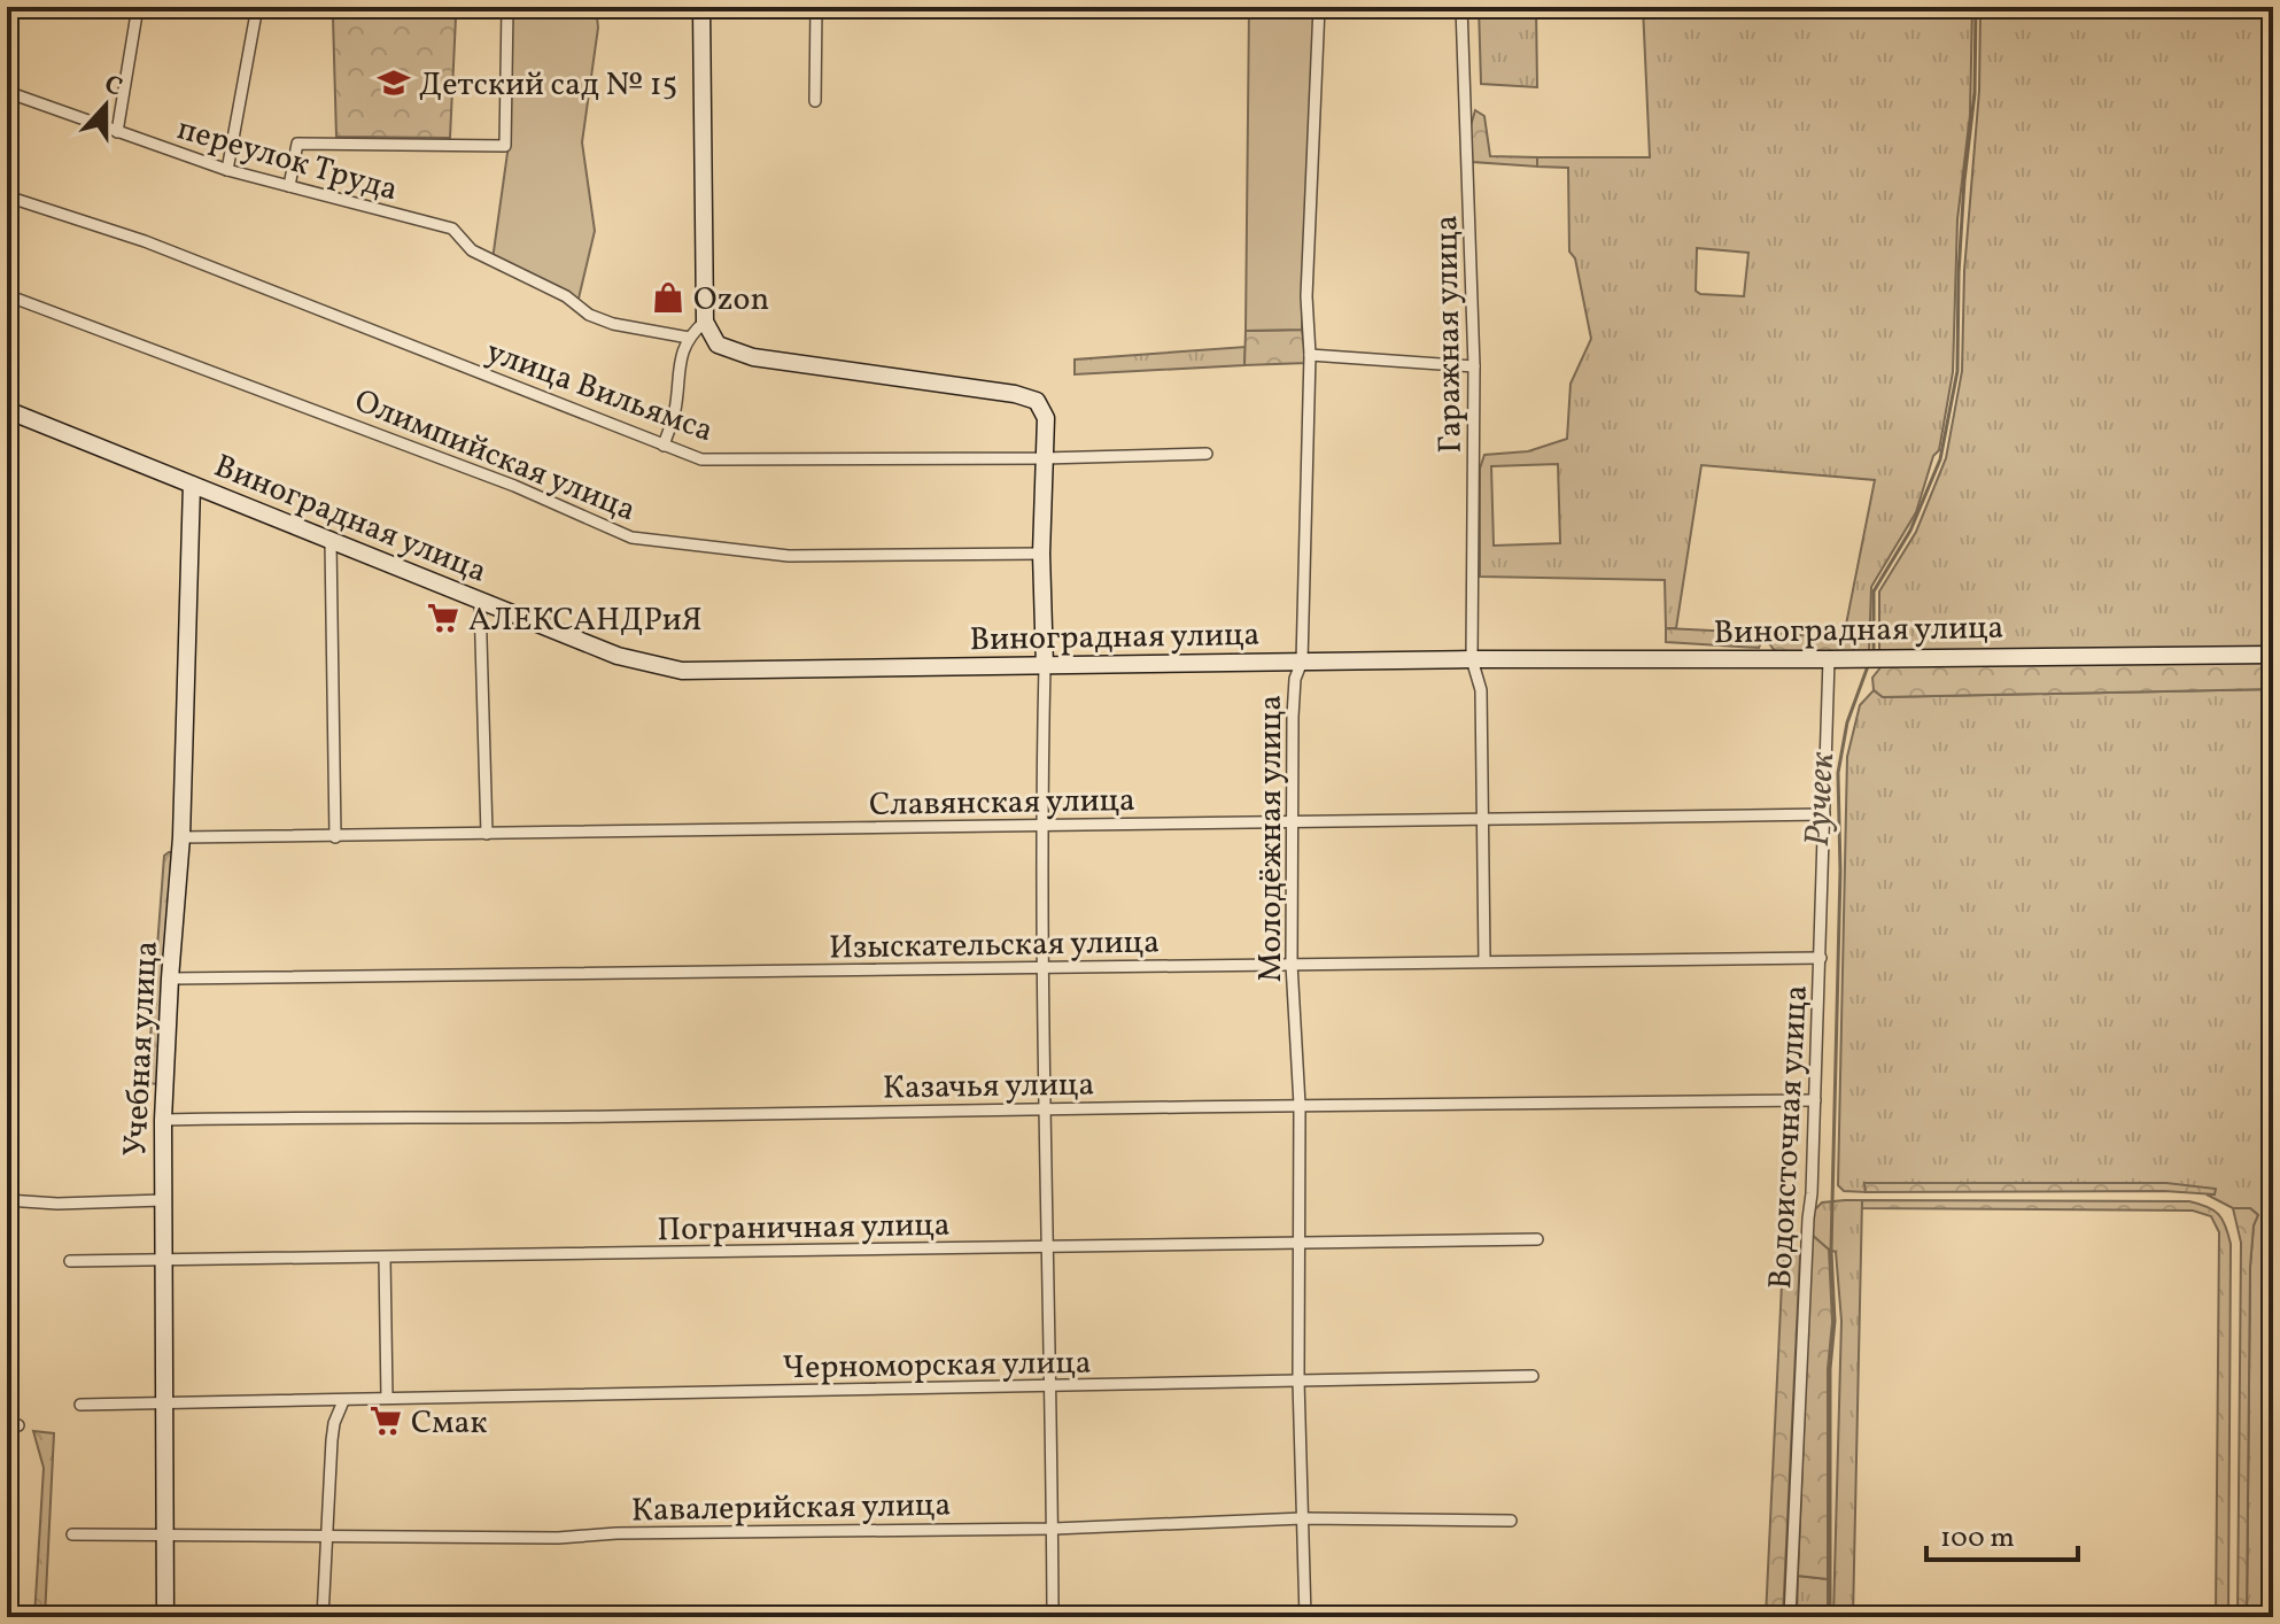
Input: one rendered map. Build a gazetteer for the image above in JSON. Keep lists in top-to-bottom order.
{
  "streets": {
    "street": [
      "переулок Труда",
      "Гаражная улица",
      "улица Вильямса",
      "Олимпийская улица",
      "Виноградная улица",
      "Славянская улица",
      "Молодёжная улица",
      "Изыскательская улица",
      "Учебная улица",
      "Казачья улица",
      "Водоисточная улица",
      "Пограничная улица",
      "Черноморская улица",
      "Кавалерийская улица"
    ]
  },
  "crossings": [
    ["Гаражная улица", "Виноградная улица"],
    ["Гаражная улица", "Славянская улица"],
    ["Гаражная улица", "Изыскательская улица"],
    ["Виноградная улица", "Молодёжная улица"],
    ["Виноградная улица", "Учебная улица"],
    ["Виноградная улица", "Водоисточная улица"],
    ["Славянская улица", "Молодёжная улица"],
    ["Славянская улица", "Учебная улица"],
    ["Славянская улица", "Водоисточная улица"],
    ["Молодёжная улица", "Изыскательская улица"],
    ["Молодёжная улица", "Казачья улица"],
    ["Молодёжная улица", "Пограничная улица"],
    ["Молодёжная улица", "Черноморская улица"],
    ["Молодёжная улица", "Кавалерийская улица"],
    ["Изыскательская улица", "Учебная улица"],
    ["Изыскательская улица", "Водоисточная улица"],
    ["Учебная улица", "Казачья улица"],
    ["Учебная улица", "Пограничная улица"],
    ["Учебная улица", "Черноморская улица"],
    ["Учебная улица", "Кавалерийская улица"],
    ["Казачья улица", "Водоисточная улица"]
  ],
  "water": ["Ручеек"],
  "places": {
    "school or university": ["Детский сад № 15"],
    "shop": ["Ozon"],
    "supermarket": ["АЛЕКСАНДРиЯ", "Смак"]
  },
  "scale_bar": "100 m",
  "north": "top"
}
